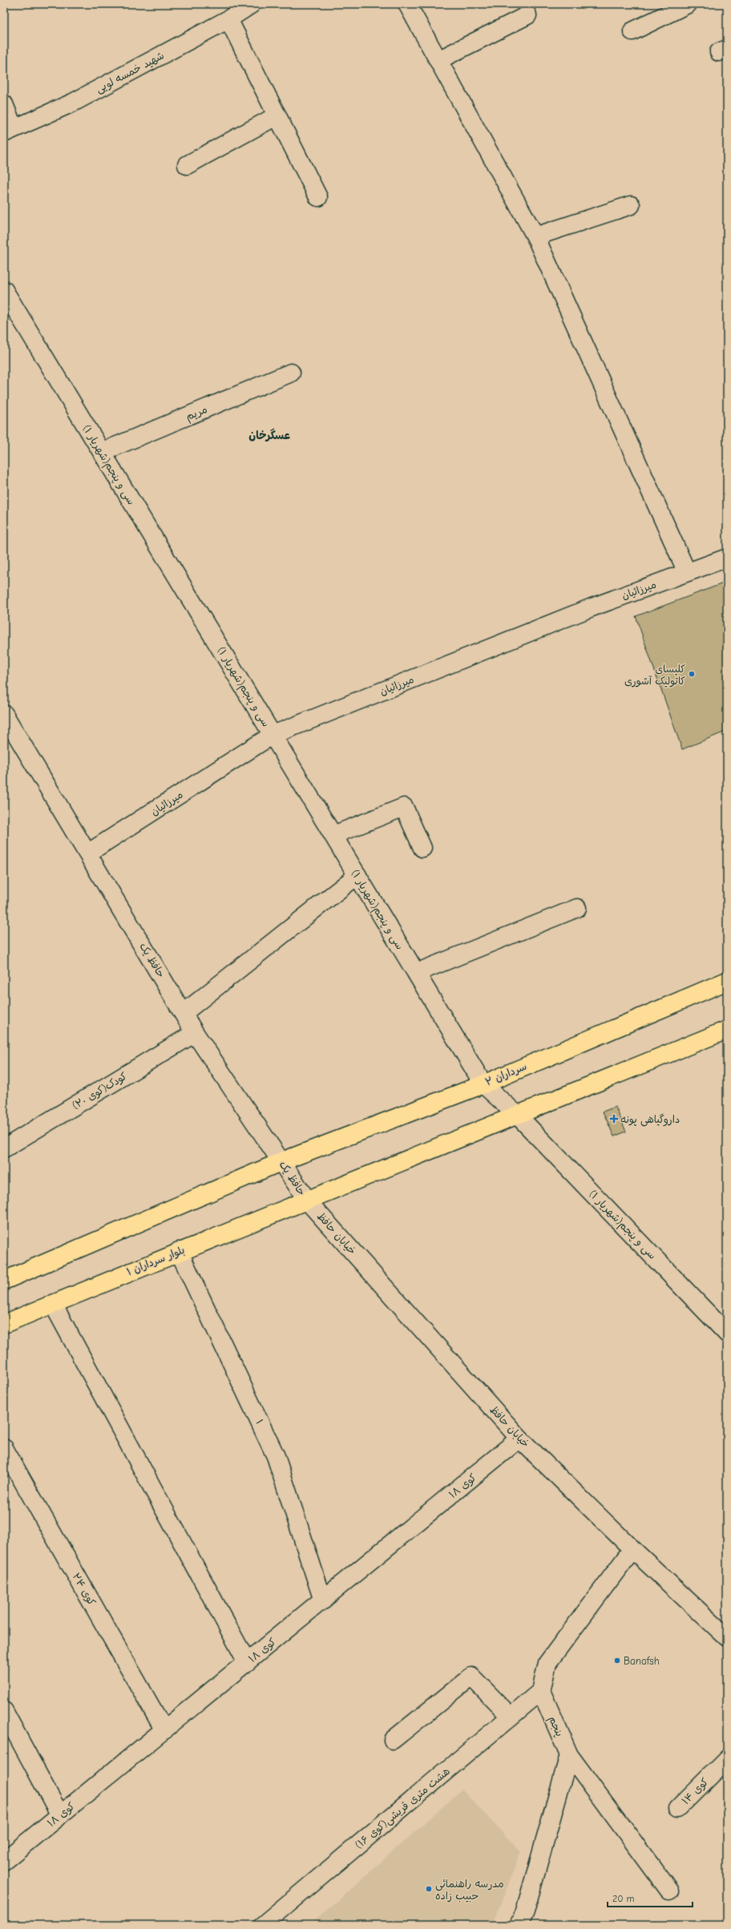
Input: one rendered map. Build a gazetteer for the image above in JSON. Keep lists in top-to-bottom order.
{
  "streets": {
    "main road": ["سرداران ۲", "بلوار سرداران ۱"],
    "street": [
      "شهید خمسه لویی",
      "مریم",
      "سی و پنجم(شهریار ۱)",
      "میرزائیان",
      "حافظ یک",
      "کودک(کوی ۲۰)",
      "خیابان حافظ",
      "۱",
      "کوی ۱۸",
      "کوی ۲۴",
      "پنجم",
      "کوی ۱۴",
      "هشت متری قریشی(کوی ۱۶)"
    ]
  },
  "crossings": [
    ["مریم", "سی و پنجم(شهریار ۱)"],
    ["سی و پنجم(شهریار ۱)", "میرزائیان"],
    ["سی و پنجم(شهریار ۱)", "سرداران ۲"],
    ["میرزائیان", "حافظ یک"],
    ["حافظ یک", "سرداران ۲"],
    ["حافظ یک", "کودک(کوی ۲۰)"],
    ["حافظ یک", "خیابان حافظ"],
    ["حافظ یک", "بلوار سرداران ۱"],
    ["خیابان حافظ", "بلوار سرداران ۱"],
    ["خیابان حافظ", "کوی ۱۸"],
    ["بلوار سرداران ۱", "۱"],
    ["۱", "کوی ۱۸"],
    ["کوی ۱۸", "کوی ۲۴"],
    ["پنجم", "هشت متری قریشی(کوی ۱۶)"]
  ],
  "districts": ["عسگرخان"],
  "places": {
    "other": ["کلیسای کاتولیک آشوری", "Banafsh", "مدرسه راهنمائی حبیب زاده"],
    "health": ["داروگیاهی پونه"]
  },
  "scale_bar": "20 m"
}
